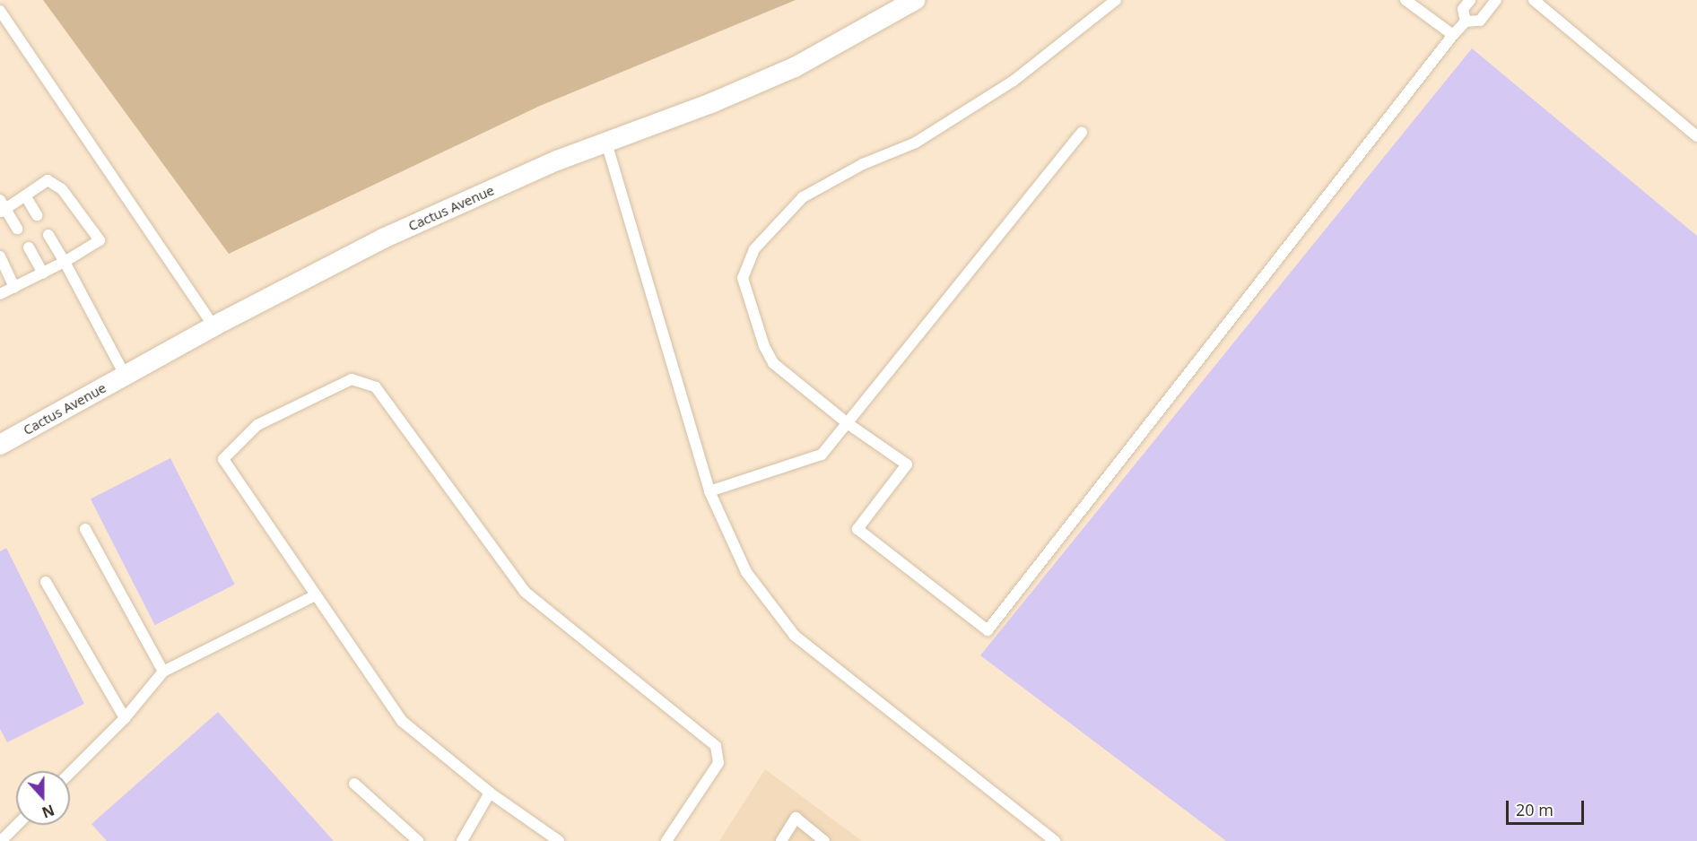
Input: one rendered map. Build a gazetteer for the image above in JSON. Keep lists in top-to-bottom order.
{
  "streets": {
    "street": ["Cactus Avenue"]
  },
  "scale_bar": "20 m",
  "north": "bottom"
}
